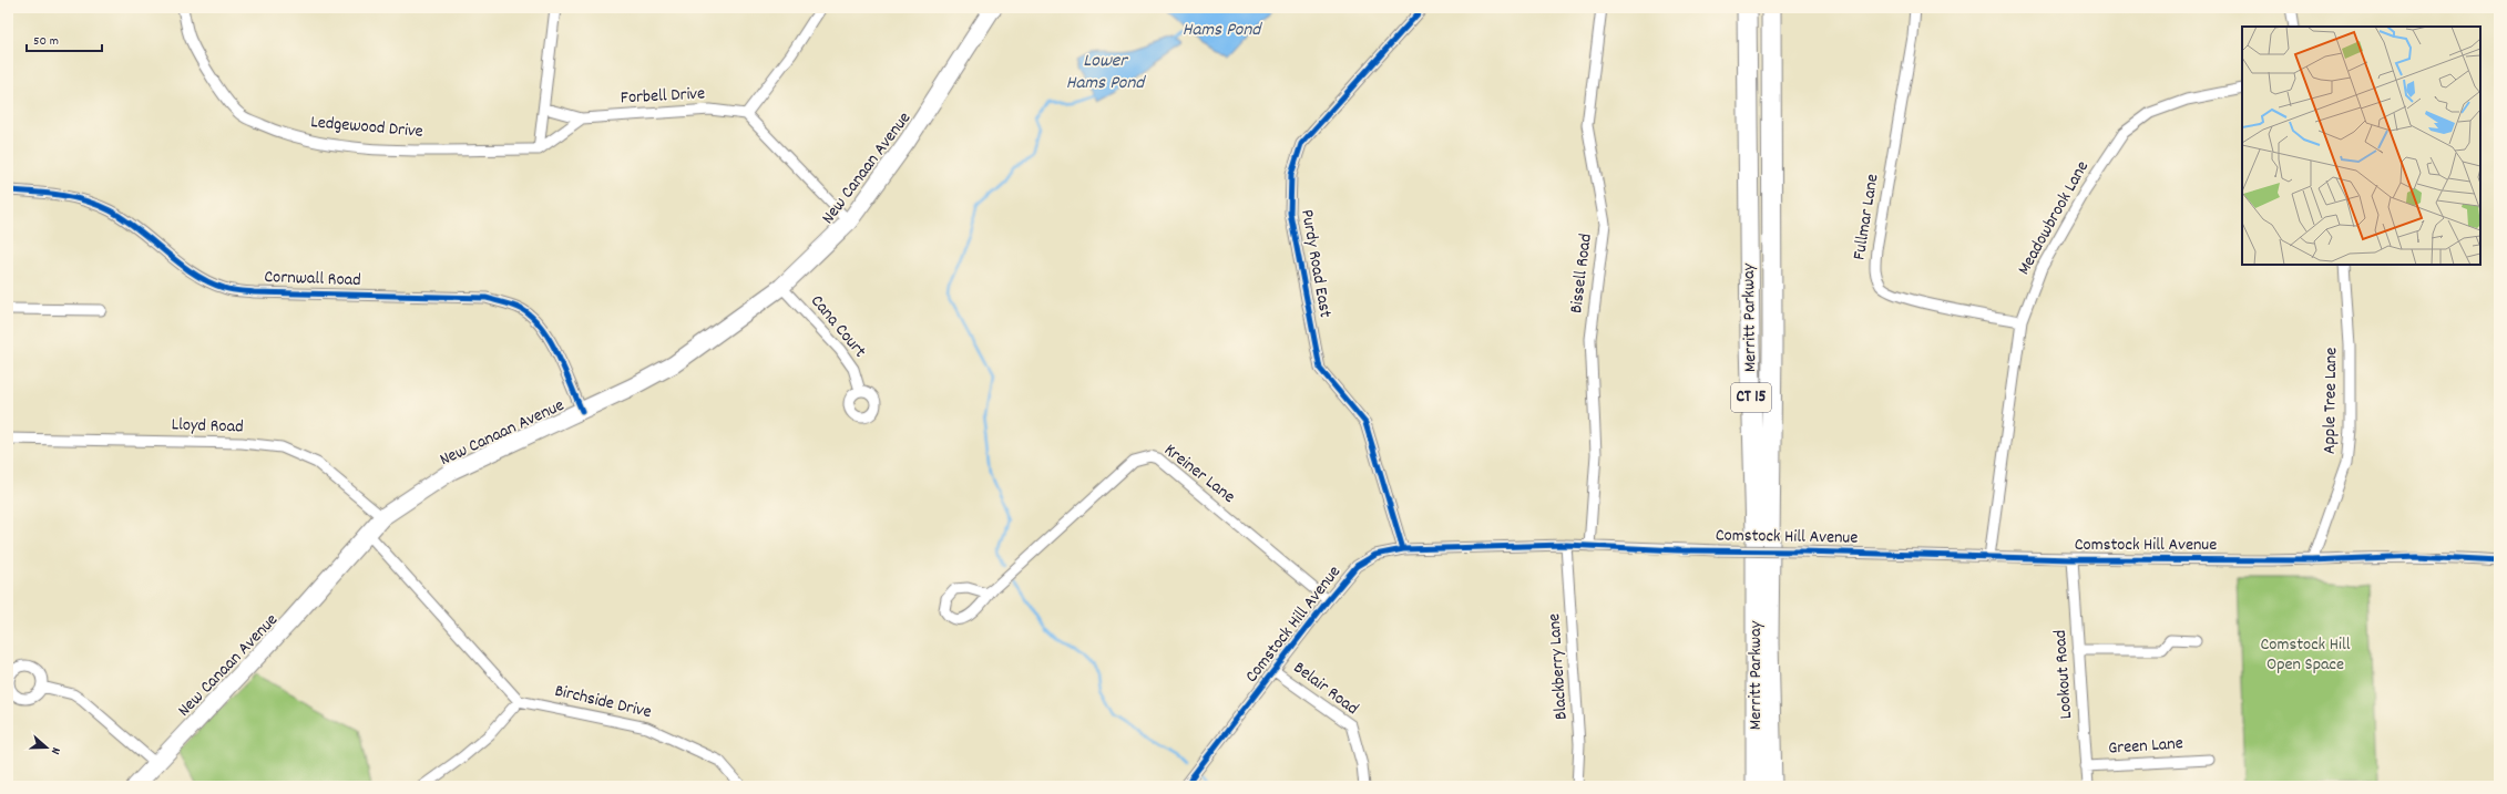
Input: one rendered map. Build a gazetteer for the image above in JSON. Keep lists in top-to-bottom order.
{
  "streets": {
    "highway": ["Merritt Parkway", "CT 15"],
    "main road": ["New Canaan Avenue"],
    "street": [
      "Forbell Drive",
      "Ledgewood Drive",
      "Fullmar Lane",
      "Meadowbrook Lane",
      "Purdy Road East",
      "Bissell Road",
      "Cornwall Road",
      "Cana Court",
      "Apple Tree Lane",
      "Lloyd Road",
      "Kreiner Lane",
      "Comstock Hill Avenue",
      "Blackberry Lane",
      "Lookout Road",
      "Belair Road",
      "Birchside Drive",
      "Green Lane"
    ]
  },
  "crossings": [
    ["New Canaan Avenue", "Cornwall Road"],
    ["New Canaan Avenue", "Cana Court"],
    ["New Canaan Avenue", "Lloyd Road"],
    ["Fullmar Lane", "Meadowbrook Lane"],
    ["Meadowbrook Lane", "Comstock Hill Avenue"],
    ["Purdy Road East", "Comstock Hill Avenue"],
    ["Bissell Road", "Comstock Hill Avenue"],
    ["Apple Tree Lane", "Comstock Hill Avenue"],
    ["Kreiner Lane", "Comstock Hill Avenue"],
    ["Comstock Hill Avenue", "Blackberry Lane"],
    ["Comstock Hill Avenue", "Lookout Road"],
    ["Comstock Hill Avenue", "Belair Road"],
    ["Lookout Road", "Green Lane"]
  ],
  "water": ["Hams Pond", "Lower Hams Pond"],
  "parks": ["Comstock Hill Open Space"],
  "scale_bar": "50 m",
  "north": "right"
}
